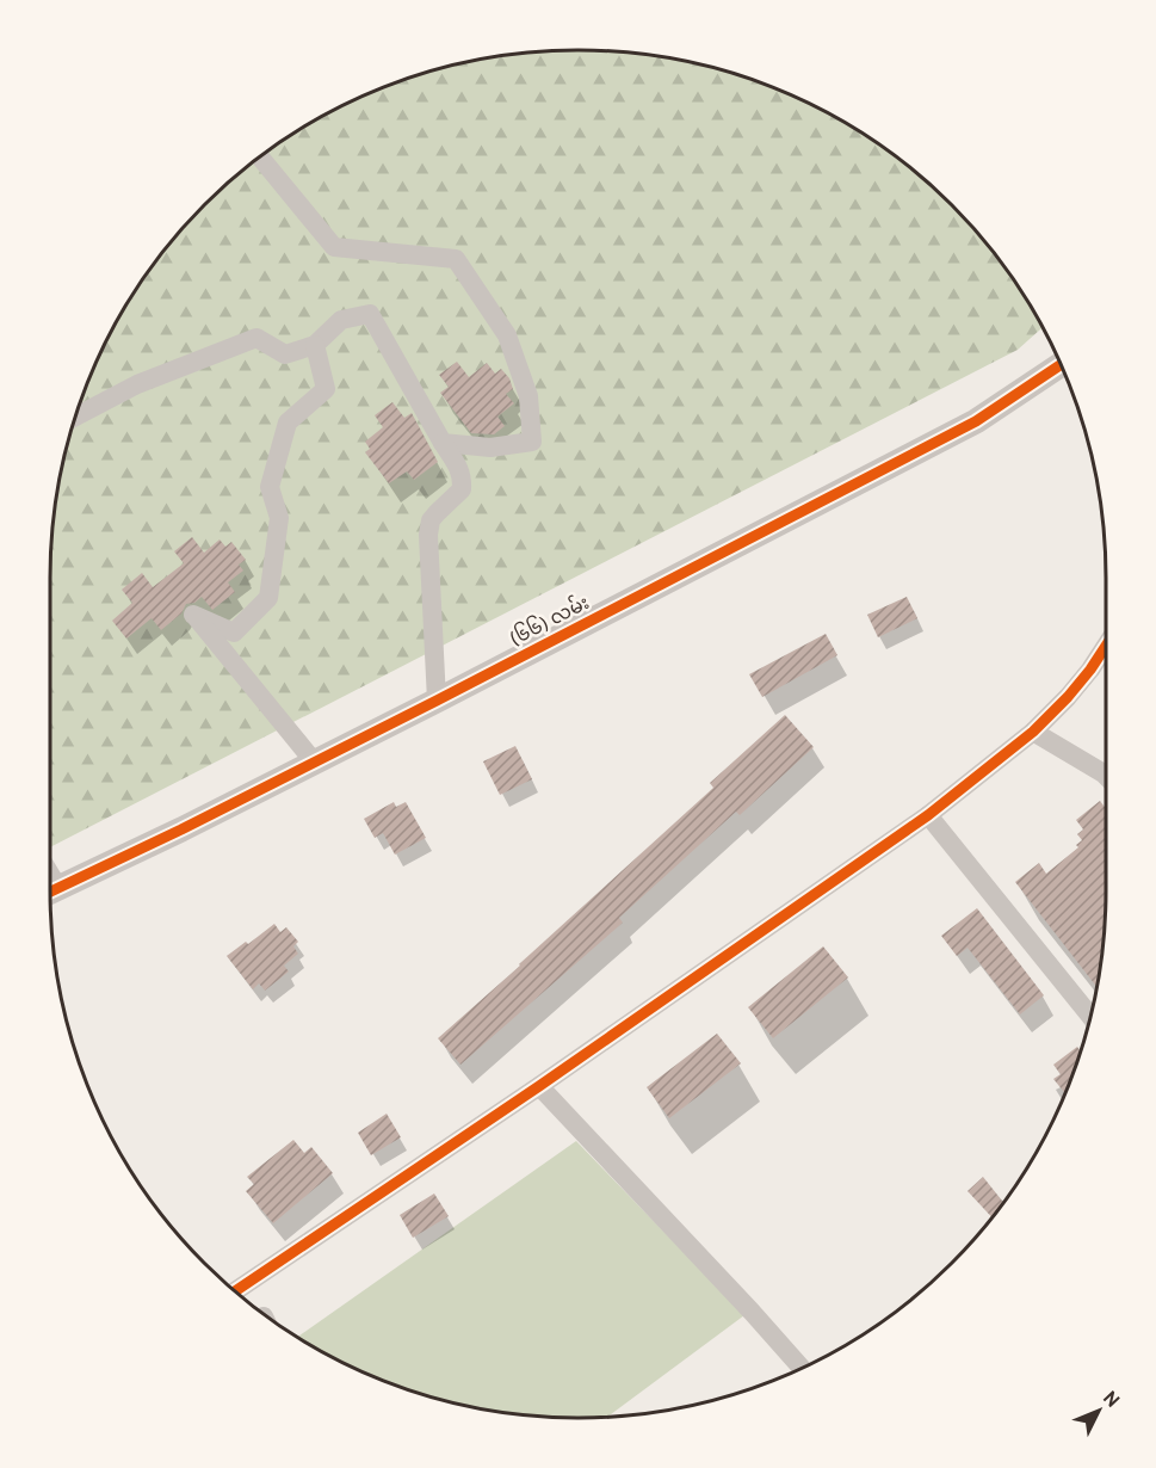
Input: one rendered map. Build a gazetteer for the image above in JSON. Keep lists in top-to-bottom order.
{
  "streets": {
    "street": ["(၆၆) လမ်း"]
  },
  "north": "top right"
}
